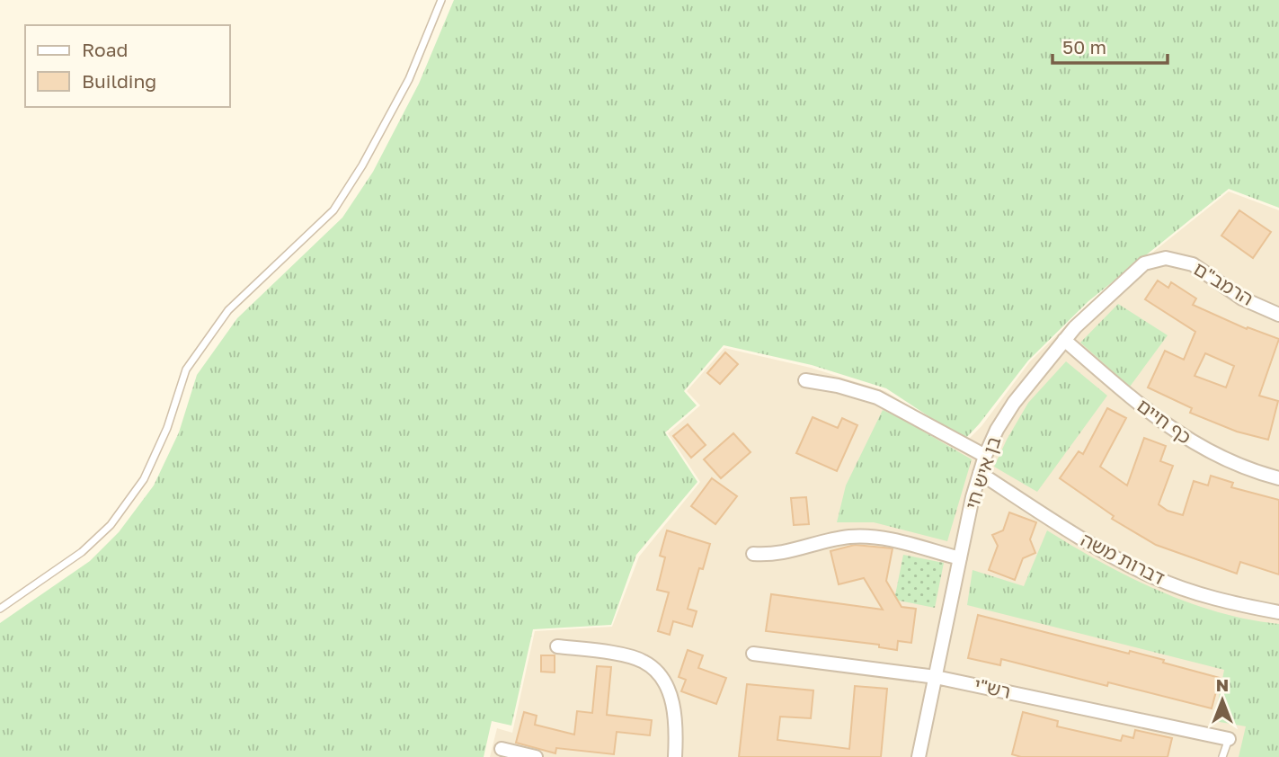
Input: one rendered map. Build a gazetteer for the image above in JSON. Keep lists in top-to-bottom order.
{
  "streets": {
    "street": [
      "הרמב\"ם",
      "כף חיים",
      "בן איש חי",
      "דברות משה",
      "רש\"י"
    ]
  },
  "crossings": [
    ["הרמב\"ם", "בן איש חי"],
    ["כף חיים", "בן איש חי"],
    ["בן איש חי", "דברות משה"],
    ["בן איש חי", "רש\"י"]
  ],
  "legend": ["Road", "Building"],
  "scale_bar": "50 m",
  "north": "top"
}
